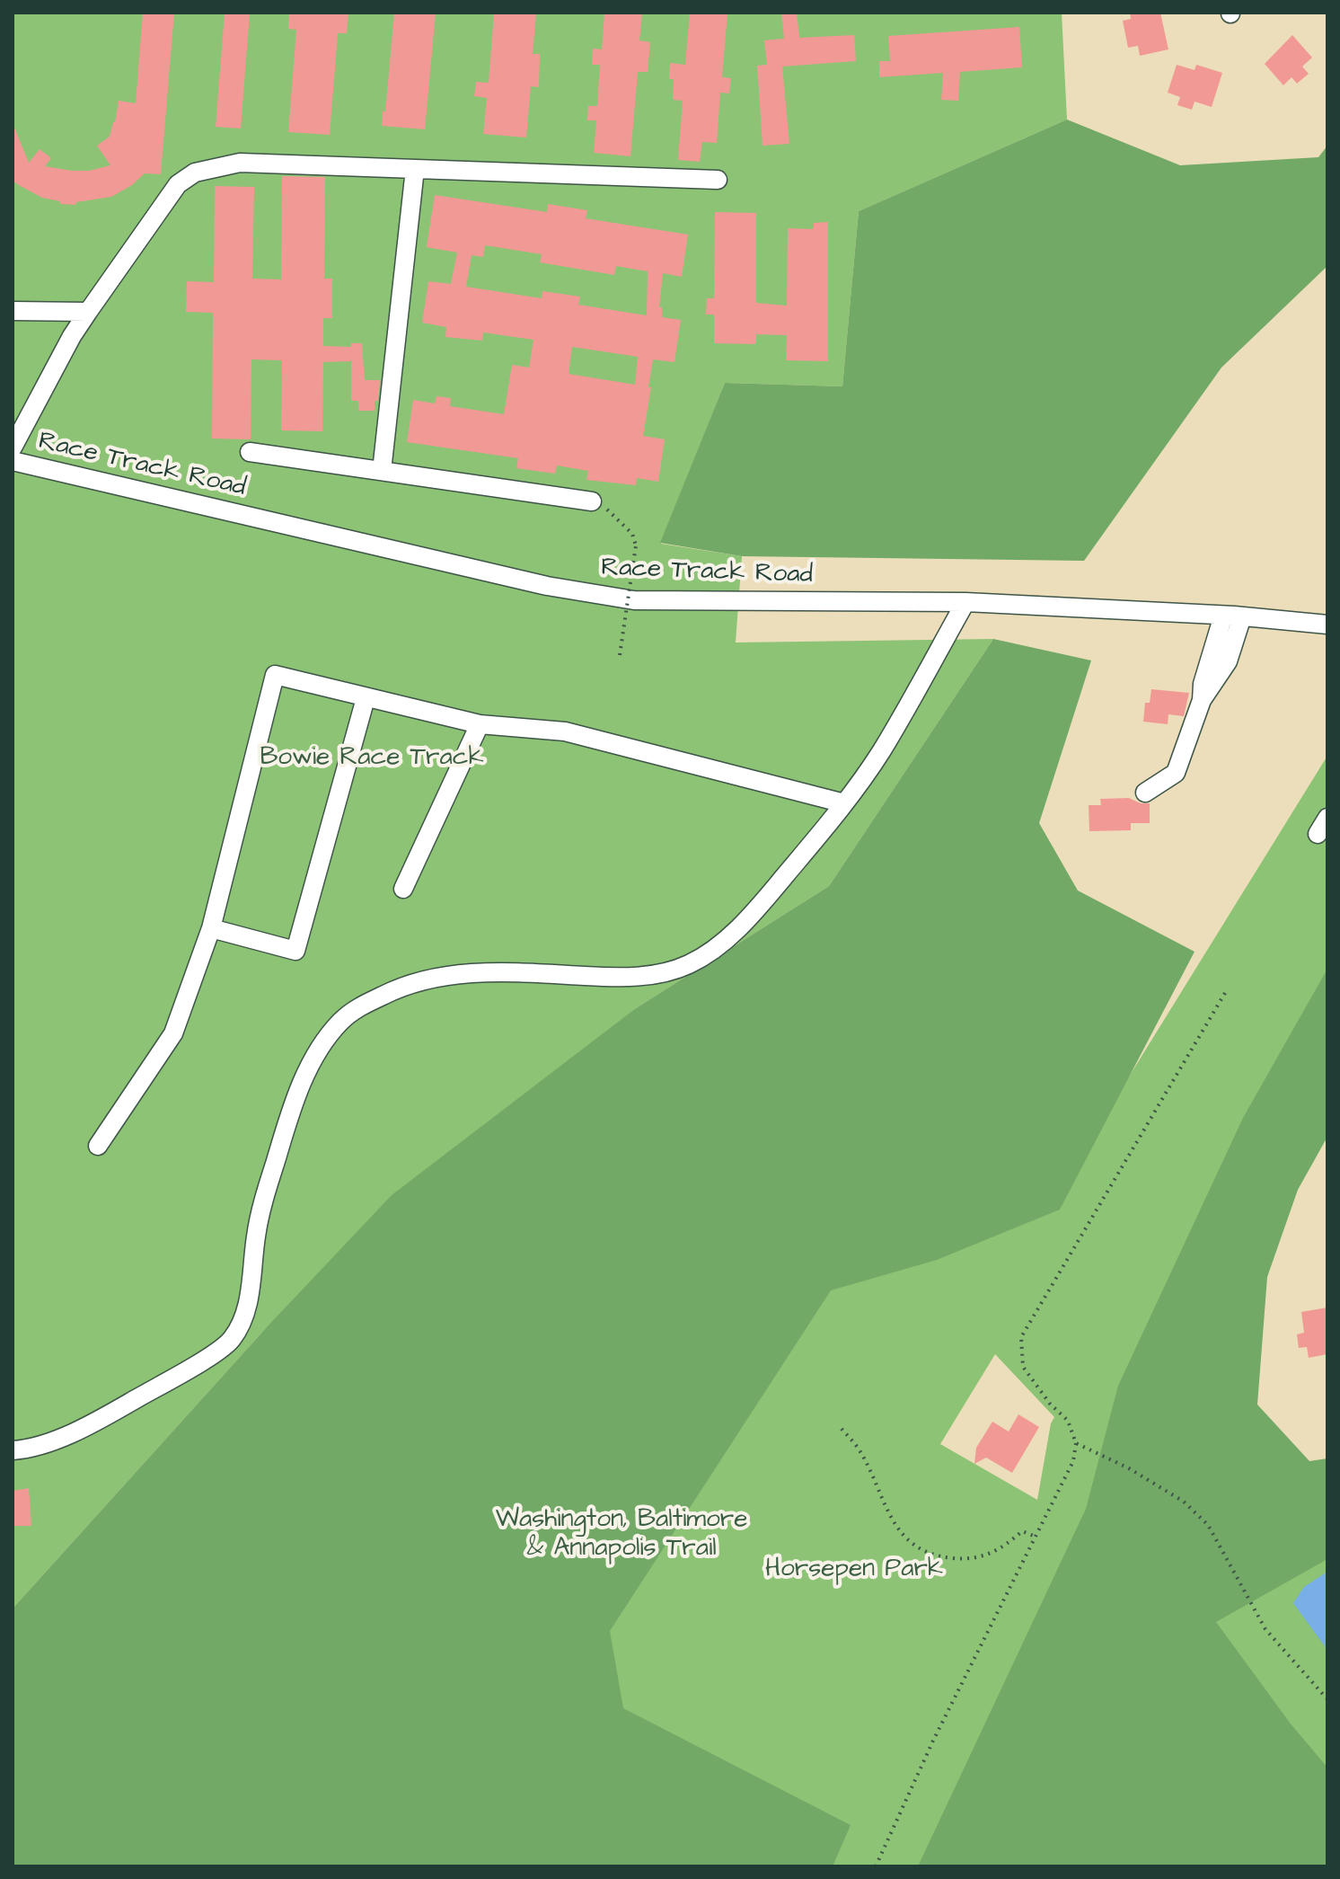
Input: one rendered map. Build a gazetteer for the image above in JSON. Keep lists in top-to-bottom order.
{
  "streets": {
    "street": ["Race Track Road"]
  },
  "parks": ["Bowie Race Track", "Washington, Baltimore & Annapolis Trail", "Horsepen Park"]
}
